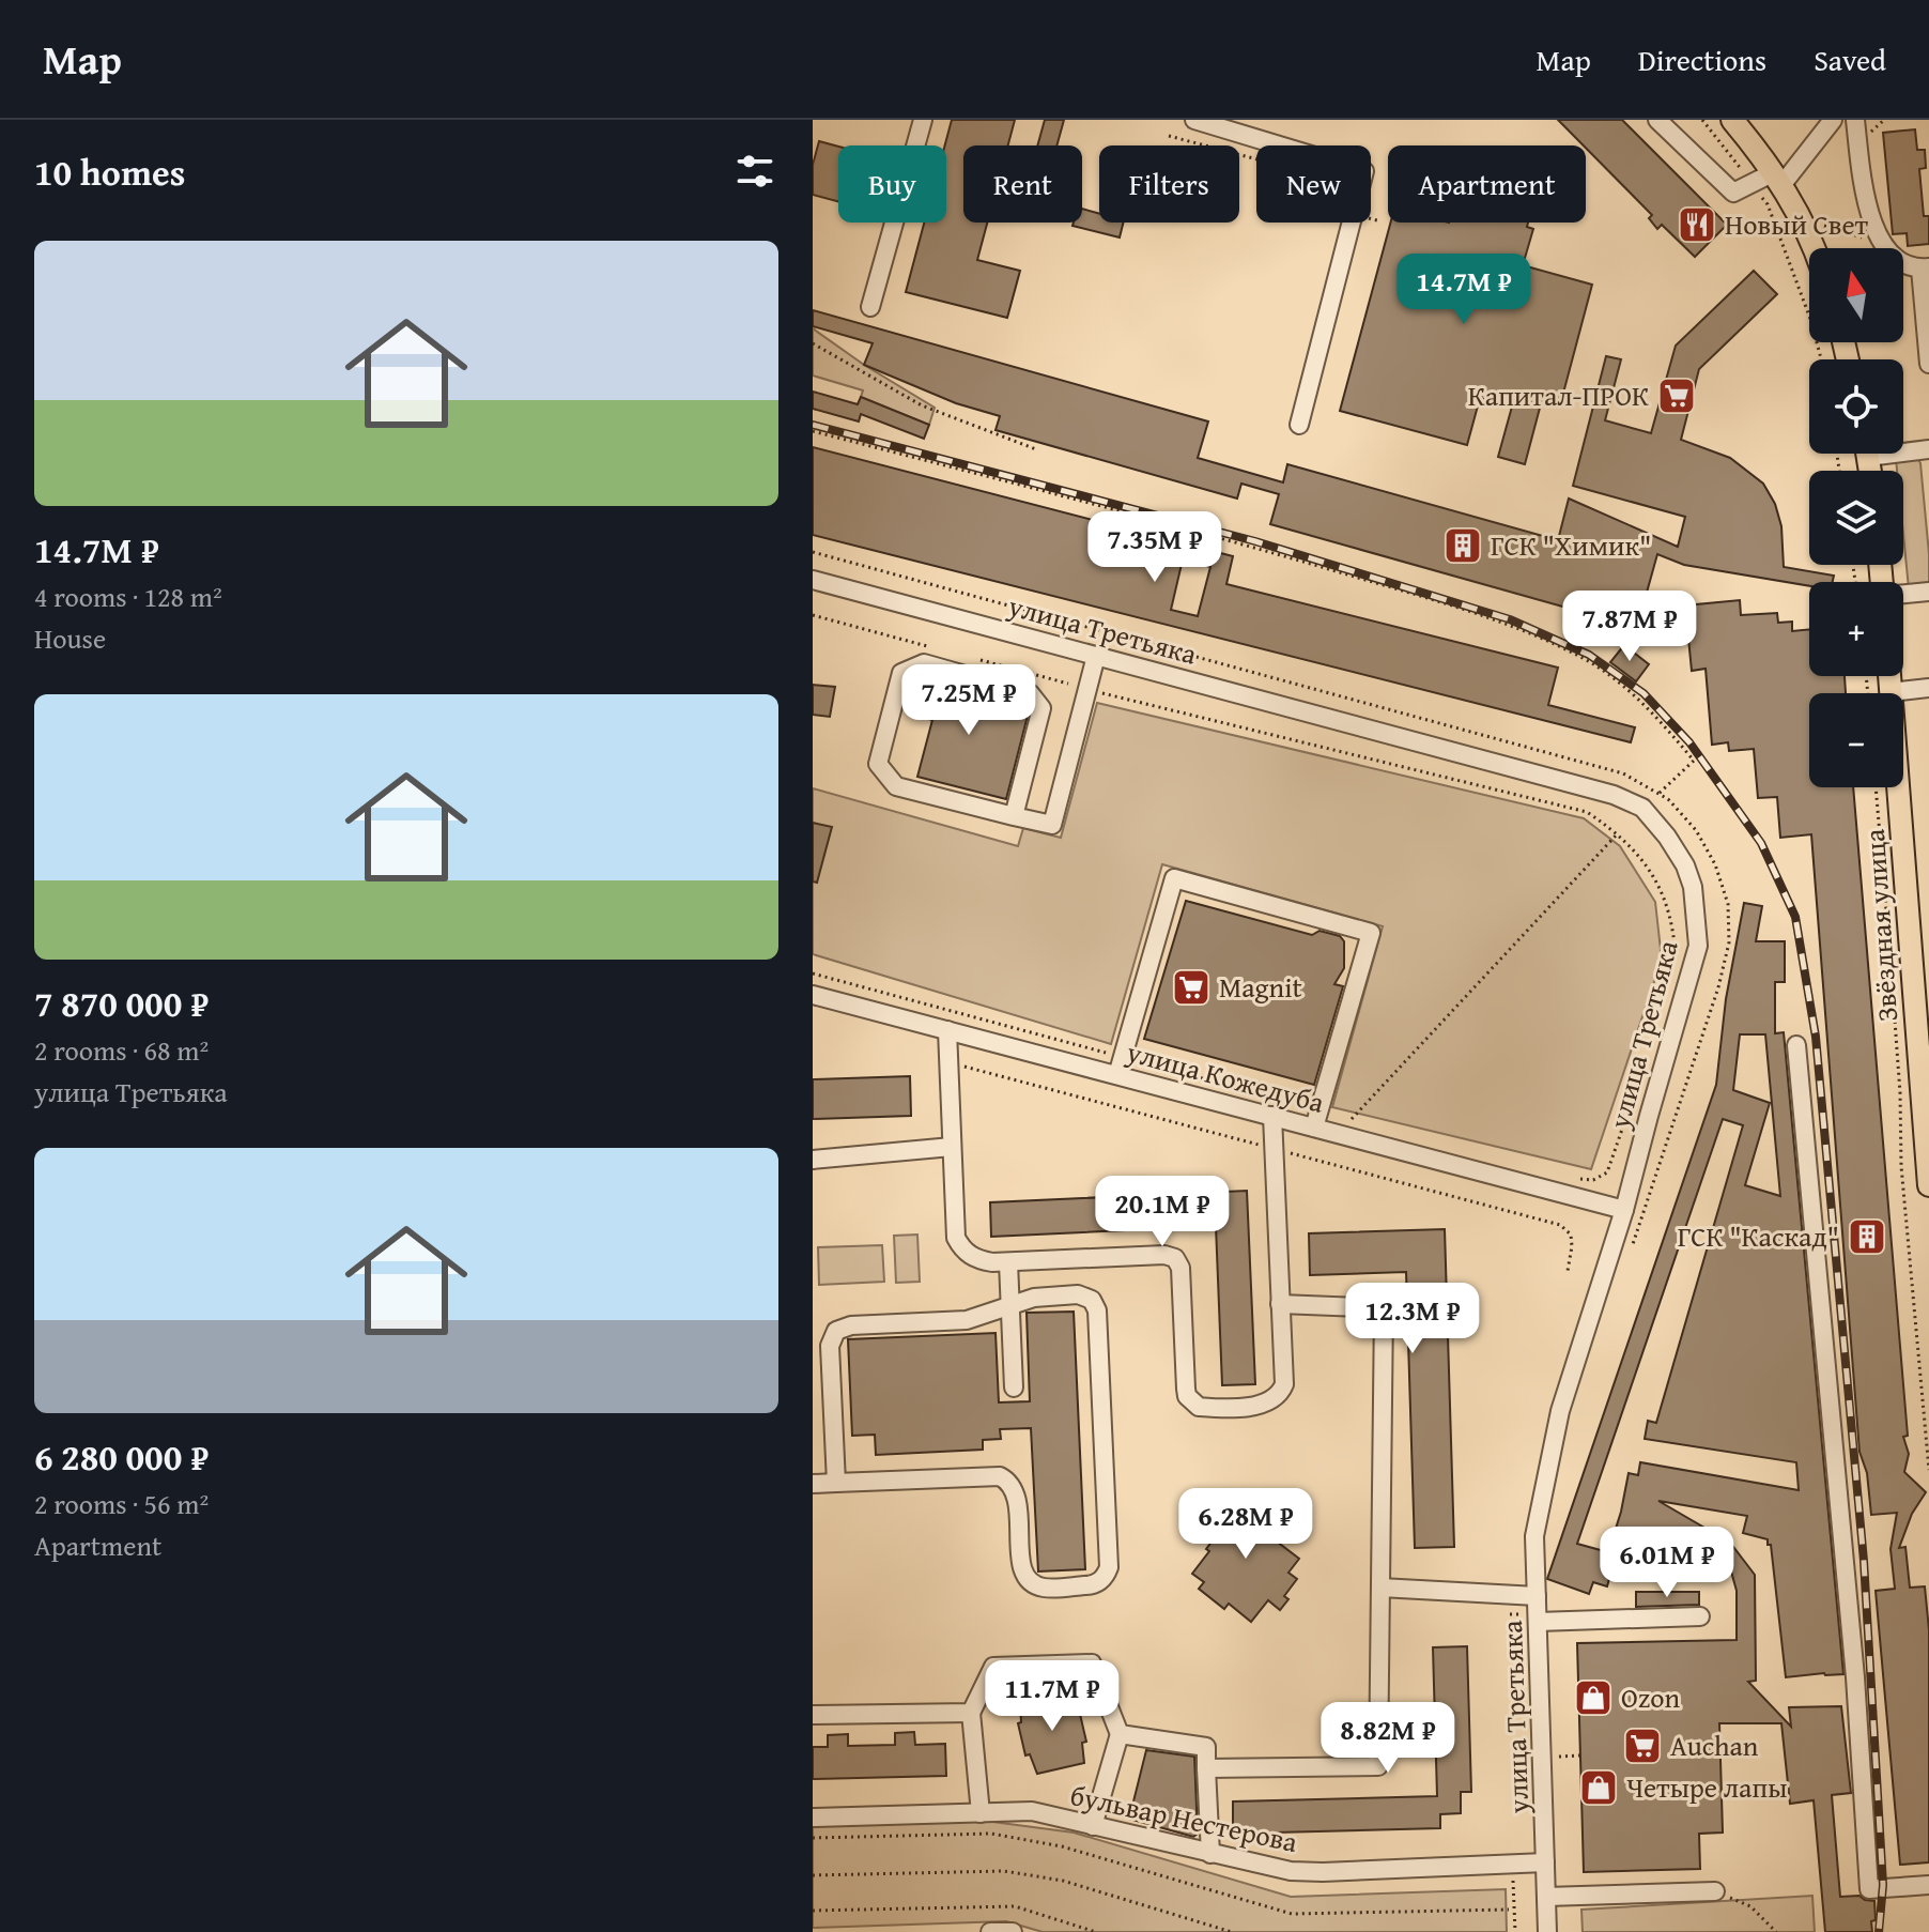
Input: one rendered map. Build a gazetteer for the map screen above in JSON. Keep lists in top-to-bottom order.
{
  "streets": {
    "main road": ["Звёздная улица"],
    "street": ["улица Третьяка", "улица Кожедуба", "бульвар Нестерова"]
  },
  "crossings": [
    ["улица Третьяка", "улица Кожедуба"],
    ["улица Третьяка", "бульвар Нестерова"]
  ],
  "places": {
    "restaurant": ["Новый Свет"],
    "supermarket": ["Капитал-ПРОК", "Magnit", "Auchan"],
    "building": ["ГСК \"Химик\"", "ГСК \"Каскад\""],
    "shop": ["Ozon", "Четыре лапы"]
  },
  "north": "top",
  "page": {
    "header": "Map",
    "nav": ["Map", "Directions", "Saved"],
    "heading": "10 homes",
    "chip": [
      "Buy",
      "Rent",
      "Filters",
      "New",
      "Apartment"
    ],
    "list": [
      {
        "name": "14.7M ₽",
        "note": "4 rooms · 128 m² · House"
      },
      {
        "name": "7 870 000 ₽",
        "note": "2 rooms · 68 m² · улица Третьяка"
      },
      {
        "name": "6 280 000 ₽",
        "note": "2 rooms · 56 m² · Apartment"
      }
    ],
    "map_buttons": ["+", "−"],
    "price": [
      "14.7M ₽",
      "7.35M ₽",
      "7.87M ₽",
      "7.25M ₽",
      "20.1M ₽",
      "12.3M ₽",
      "6.28M ₽",
      "6.01M ₽",
      "11.7M ₽",
      "8.82M ₽"
    ]
  }
}
